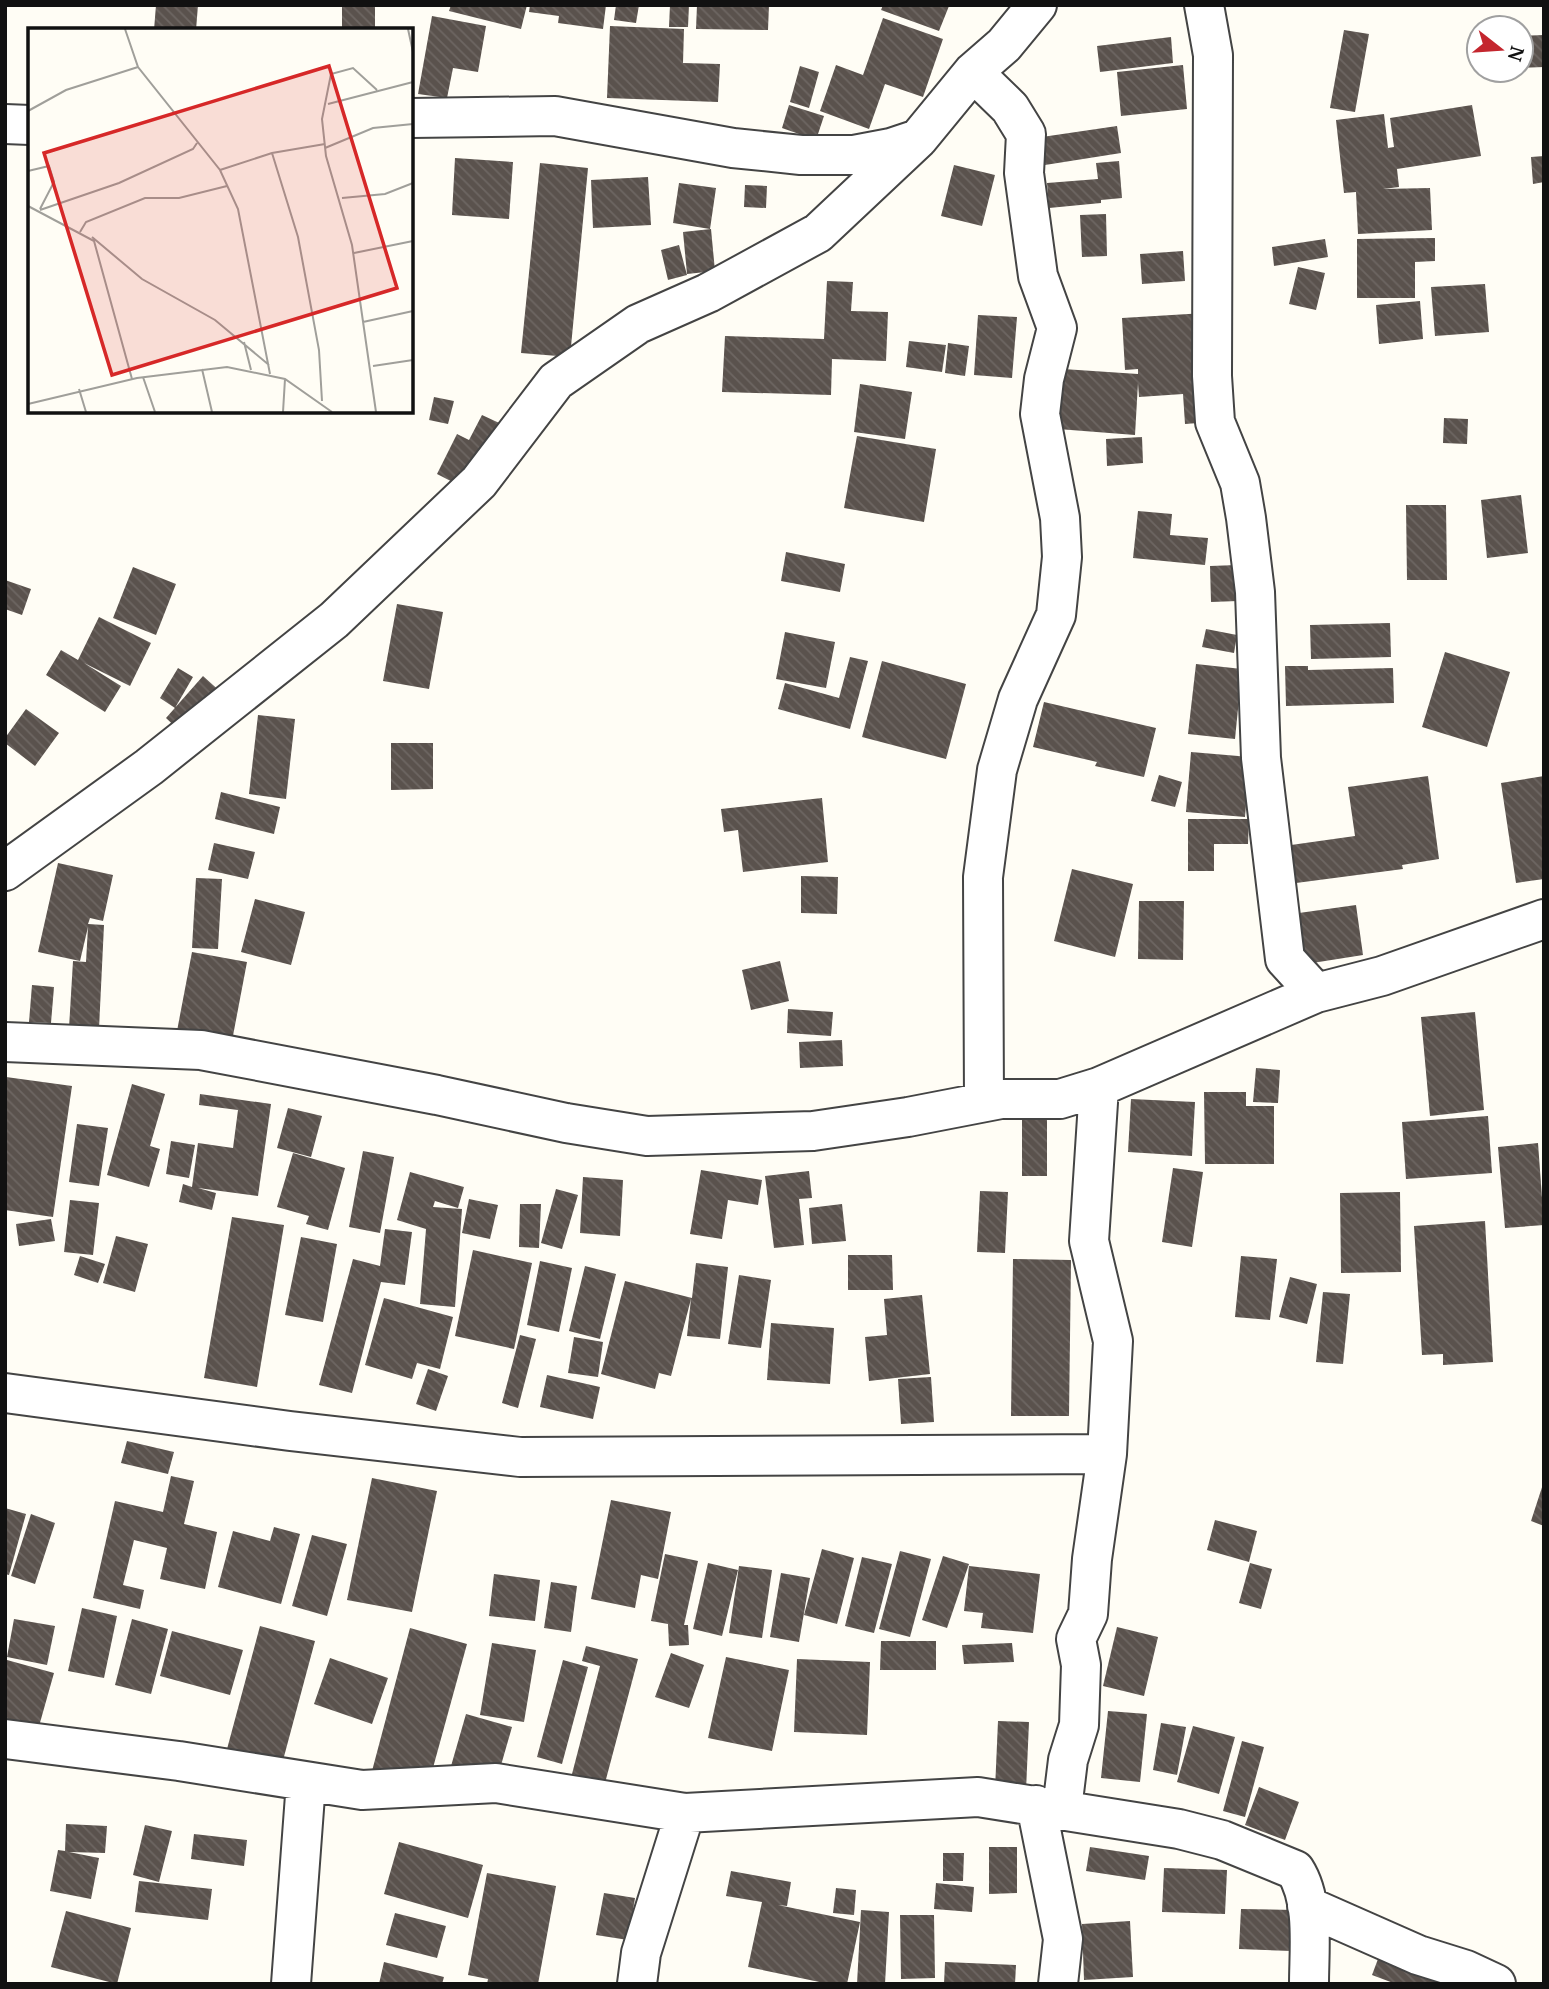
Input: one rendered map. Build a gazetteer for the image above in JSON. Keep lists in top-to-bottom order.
{
  "north": "right"
}
